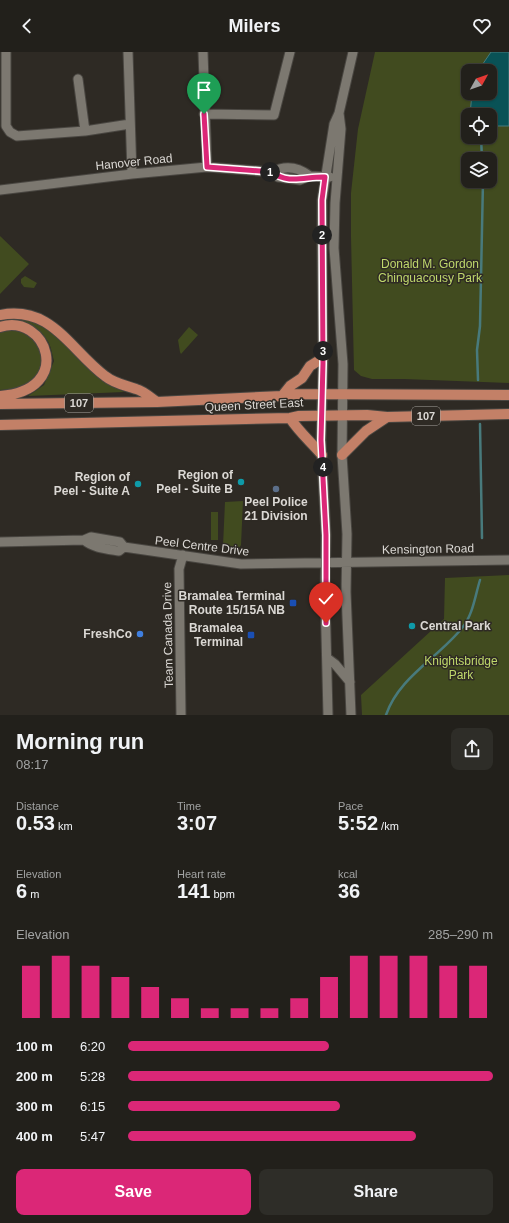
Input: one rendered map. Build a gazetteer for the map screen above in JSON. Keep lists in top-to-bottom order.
{
  "streets": {
    "main road": ["107", "Queen Street East"],
    "street": [
      "Hanover Road",
      "Peel Centre Drive",
      "Kensington Road",
      "Team Canada Drive"
    ]
  },
  "crossings": [
    ["Peel Centre Drive", "Kensington Road"],
    ["Peel Centre Drive", "Team Canada Drive"]
  ],
  "parks": ["Donald M. Gordon Chinguacousy Park", "Knightsbridge Park"],
  "places": {
    "other": [
      "Region of Peel - Suite B",
      "Region of Peel - Suite A",
      "Peel Police 21 Division",
      "Central Park",
      "FreshCo"
    ],
    "transit": ["Bramalea Terminal Route 15/15A NB", "Bramalea Terminal"]
  },
  "north": "top right",
  "page": {
    "header": "Milers",
    "pins": [
      "1",
      "2",
      "3",
      "4"
    ],
    "heading": ["Morning run", "08:17"],
    "stats": [
      ["Distance", "0.53 km"],
      ["Time", "3:07"],
      ["Pace", "5:52 /km"],
      ["Elevation", "6 m"],
      ["Heart rate", "141 bpm"],
      ["kcal", "36"]
    ],
    "chart": ["Elevation", "285–290 m"],
    "list": [
      {
        "name": "100 m",
        "note": "6:20"
      },
      {
        "name": "200 m",
        "note": "5:28"
      },
      {
        "name": "300 m",
        "note": "6:15"
      },
      {
        "name": "400 m",
        "note": "5:47"
      }
    ],
    "buttons": ["Save", "Share"]
  }
}
